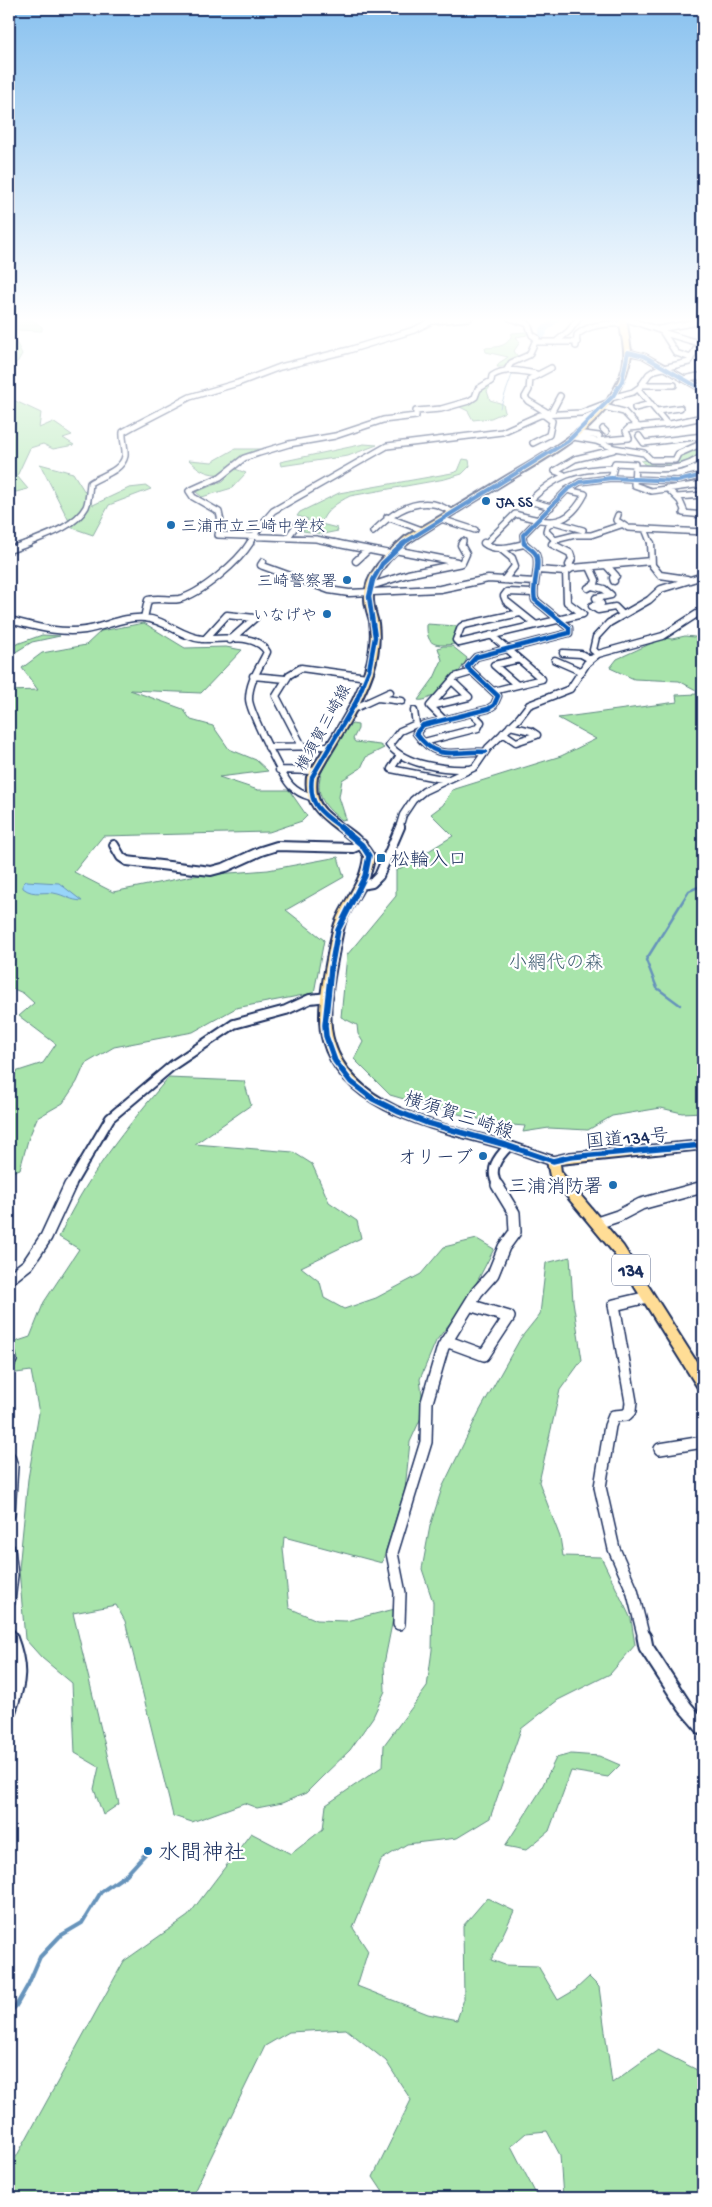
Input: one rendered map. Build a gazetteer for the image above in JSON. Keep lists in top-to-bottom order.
{
  "streets": {
    "highway": ["国道134号", "134"],
    "main road": ["横須賀三崎線"]
  },
  "crossings": [
    ["横須賀三崎線", "国道134号"],
    ["横須賀三崎線", "134"],
    ["国道134号", "134"]
  ],
  "parks": ["小網代の森"],
  "places": {
    "other": [
      "JA SS",
      "三浦市立三崎中学校",
      "三崎警察署",
      "いなげや",
      "オリーブ",
      "三浦消防署",
      "水間神社"
    ],
    "transit": ["松輪入口"]
  }
}
